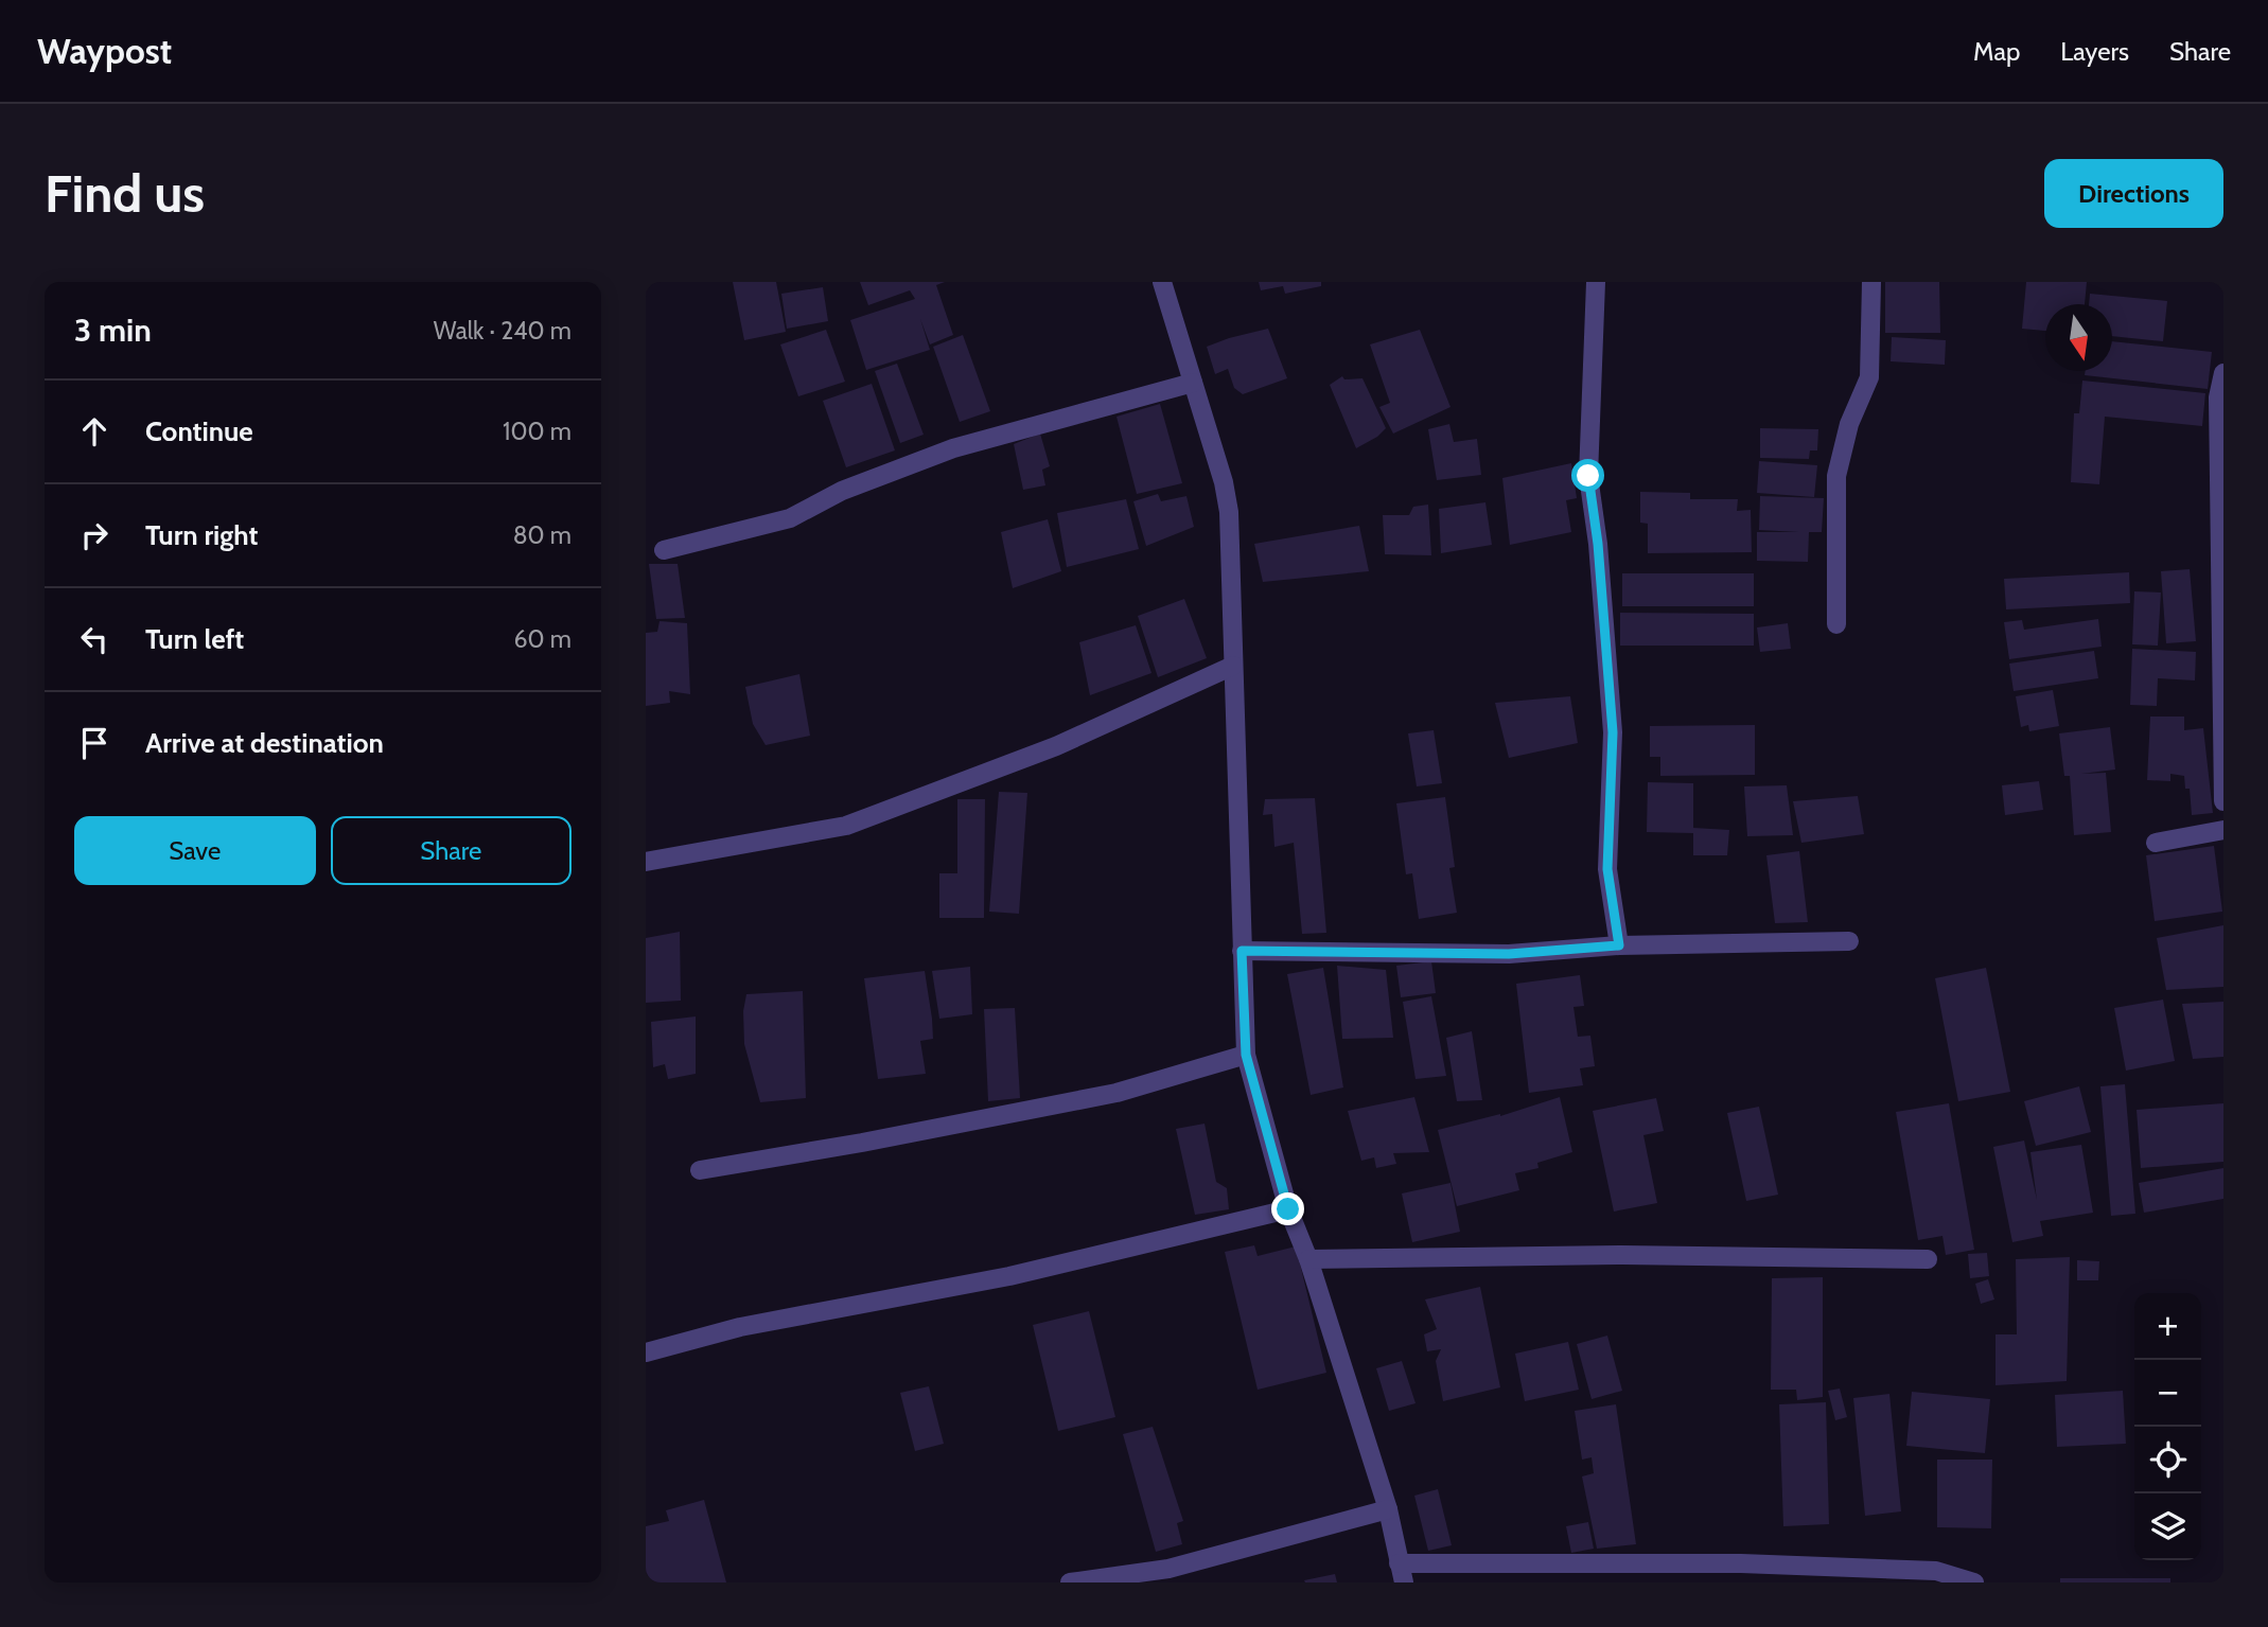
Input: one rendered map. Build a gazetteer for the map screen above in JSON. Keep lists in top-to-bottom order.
{
  "north": "bottom",
  "page": {
    "header": "Waypost",
    "nav": ["Map", "Layers", "Share"],
    "buttons": [
      "Directions",
      ["Save", "Share"]
    ],
    "title": "Find us",
    "heading": ["3 min", "Walk · 240 m"],
    "list": [
      ["Continue", "100 m"],
      ["Turn right", "80 m"],
      ["Turn left", "60 m"],
      "Arrive at destination"
    ],
    "map_buttons": ["+", "−"]
  }
}
